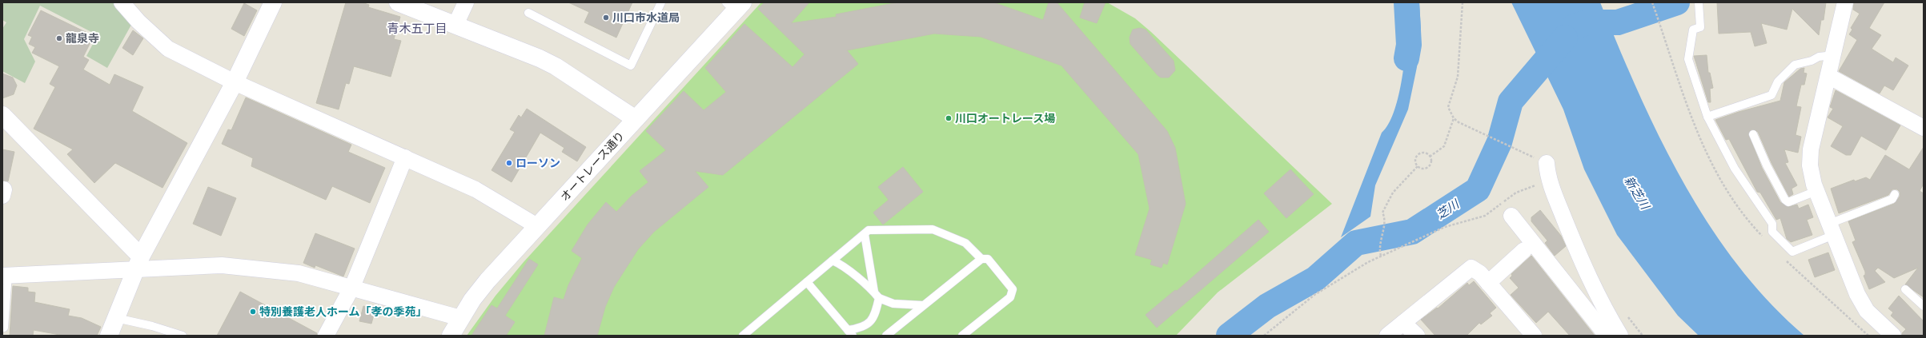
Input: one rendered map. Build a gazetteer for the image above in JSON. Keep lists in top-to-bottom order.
{
  "streets": {
    "street": ["オートレース通り"]
  },
  "districts": ["青木五丁目"],
  "water": ["新芝川", "芝川"],
  "places": [
    "川口市水道局",
    "龍泉寺",
    "川口オートレース場",
    "ローソン",
    "特別養護老人ホーム「孝の季苑」"
  ]
}
